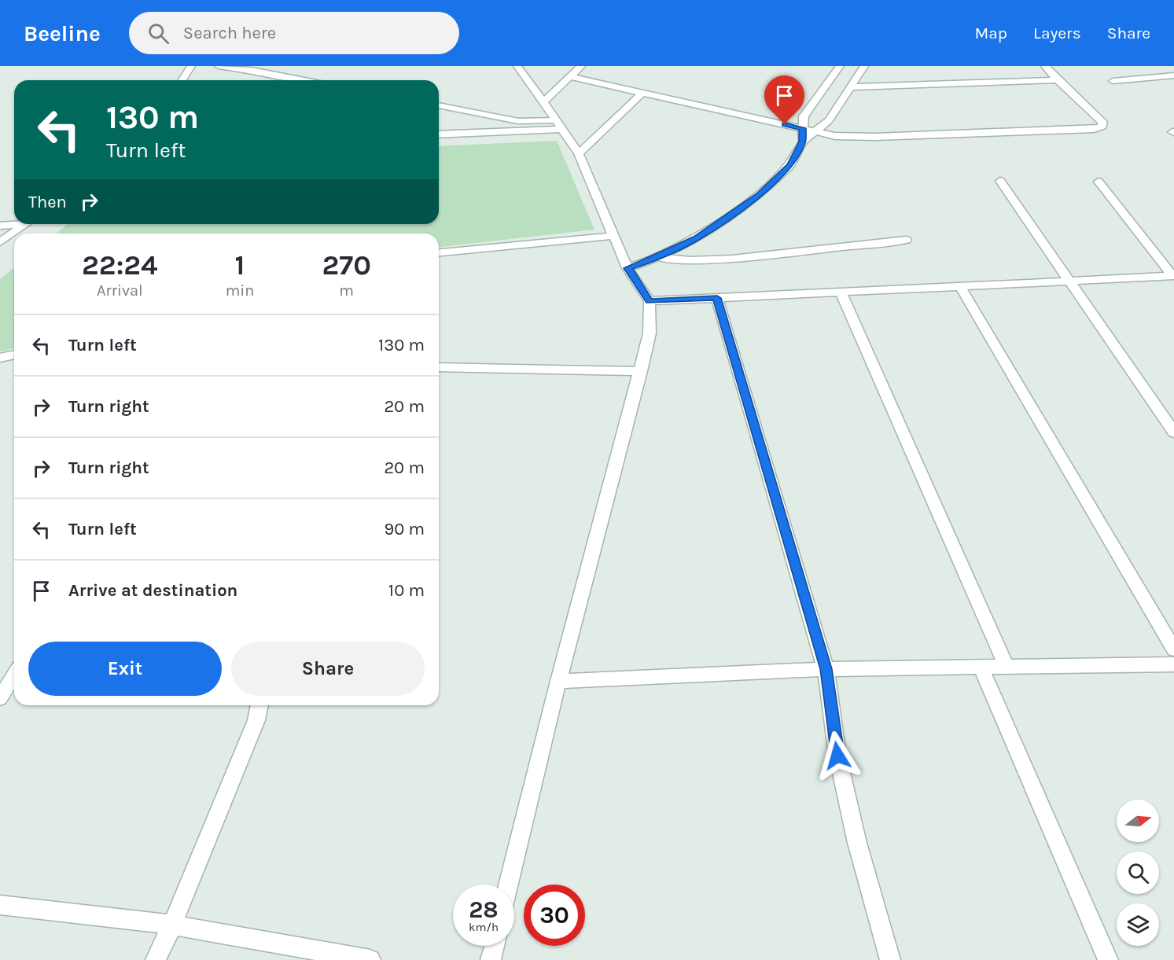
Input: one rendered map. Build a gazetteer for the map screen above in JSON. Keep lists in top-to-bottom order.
{
  "north": "right",
  "page": {
    "header": "Beeline",
    "search": "Search here",
    "nav": ["Map", "Layers", "Share"],
    "turn": ["130 m", "Turn left"],
    "then": "Then",
    "eta": [
      "22:24",
      "Arrival",
      "1",
      "min",
      "270",
      "m"
    ],
    "list": [
      {
        "name": "Turn left",
        "value": "130 m"
      },
      {
        "name": "Turn right",
        "value": "20 m"
      },
      {
        "name": "Turn right",
        "value": "20 m"
      },
      {
        "name": "Turn left",
        "value": "90 m"
      },
      {
        "name": "Arrive at destination",
        "value": "10 m"
      }
    ],
    "buttons": ["Exit", "Share"],
    "speed": "28 km/h",
    "limit": "30"
  }
}
